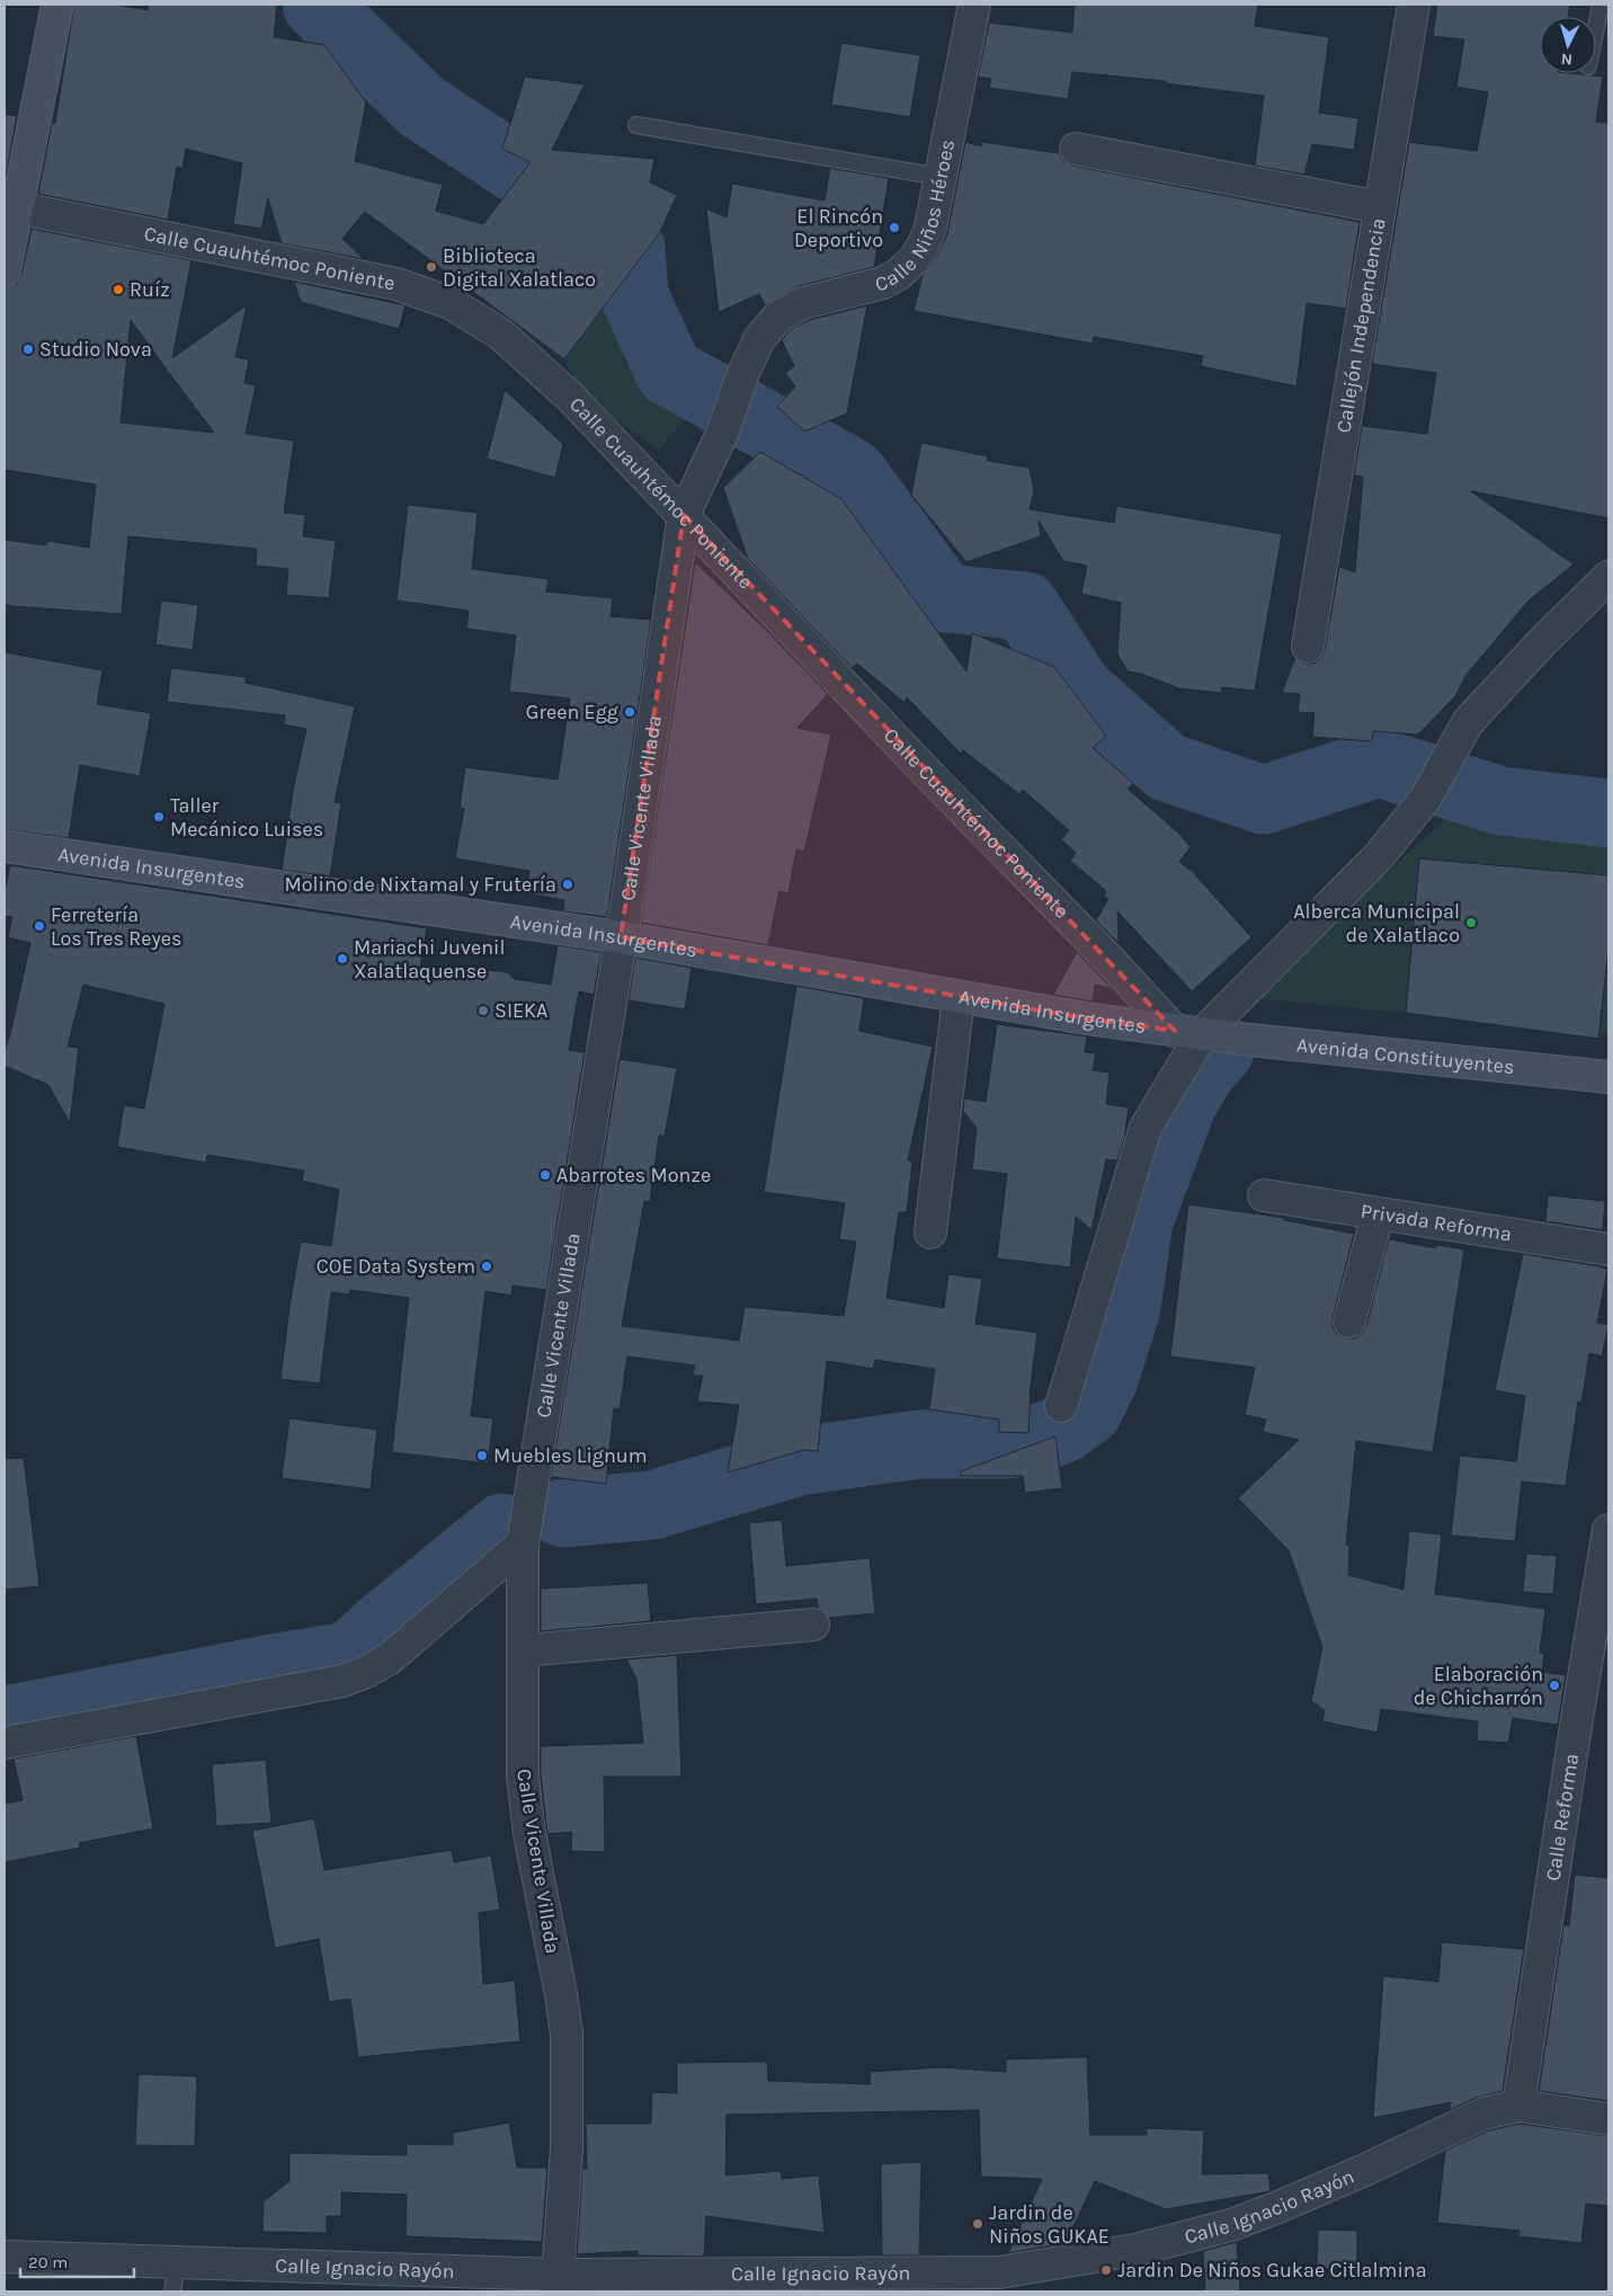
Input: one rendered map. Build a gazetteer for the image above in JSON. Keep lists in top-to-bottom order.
{
  "streets": {
    "main road": ["Avenida Insurgentes", "Avenida Constituyentes"],
    "street": [
      "Calle Niños Héroes",
      "Calle Cuauhtémoc Poniente",
      "Callejón Independencia",
      "Calle Vicente Villada",
      "Privada Reforma",
      "Calle Reforma",
      "Calle Ignacio Rayón"
    ]
  },
  "crossings": [
    ["Calle Niños Héroes", "Calle Vicente Villada"],
    ["Calle Cuauhtémoc Poniente", "Calle Vicente Villada"],
    ["Calle Cuauhtémoc Poniente", "Avenida Insurgentes"],
    ["Calle Cuauhtémoc Poniente", "Avenida Constituyentes"],
    ["Calle Vicente Villada", "Avenida Insurgentes"],
    ["Calle Vicente Villada", "Calle Ignacio Rayón"],
    ["Avenida Insurgentes", "Avenida Constituyentes"],
    ["Calle Reforma", "Calle Ignacio Rayón"]
  ],
  "places": [
    "El Rincón Deportivo",
    "Biblioteca Digital Xalatlaco",
    "Ruíz",
    "Studio Nova",
    "Green Egg",
    "Taller Mecánico Luises",
    "Molino de Nixtamal y Frutería",
    "Alberca Municipal de Xalatlaco",
    "Ferretería Los Tres Reyes",
    "Mariachi Juvenil Xalatlaquense",
    "SIEKA",
    "Abarrotes Monze",
    "COE Data System",
    "Muebles Lignum",
    "Elaboración de Chicharrón",
    "Jardin de Niños GUKAE",
    "Jardin De Niños Gukae Citlalmina"
  ],
  "scale_bar": "20 m",
  "north": "bottom"
}
